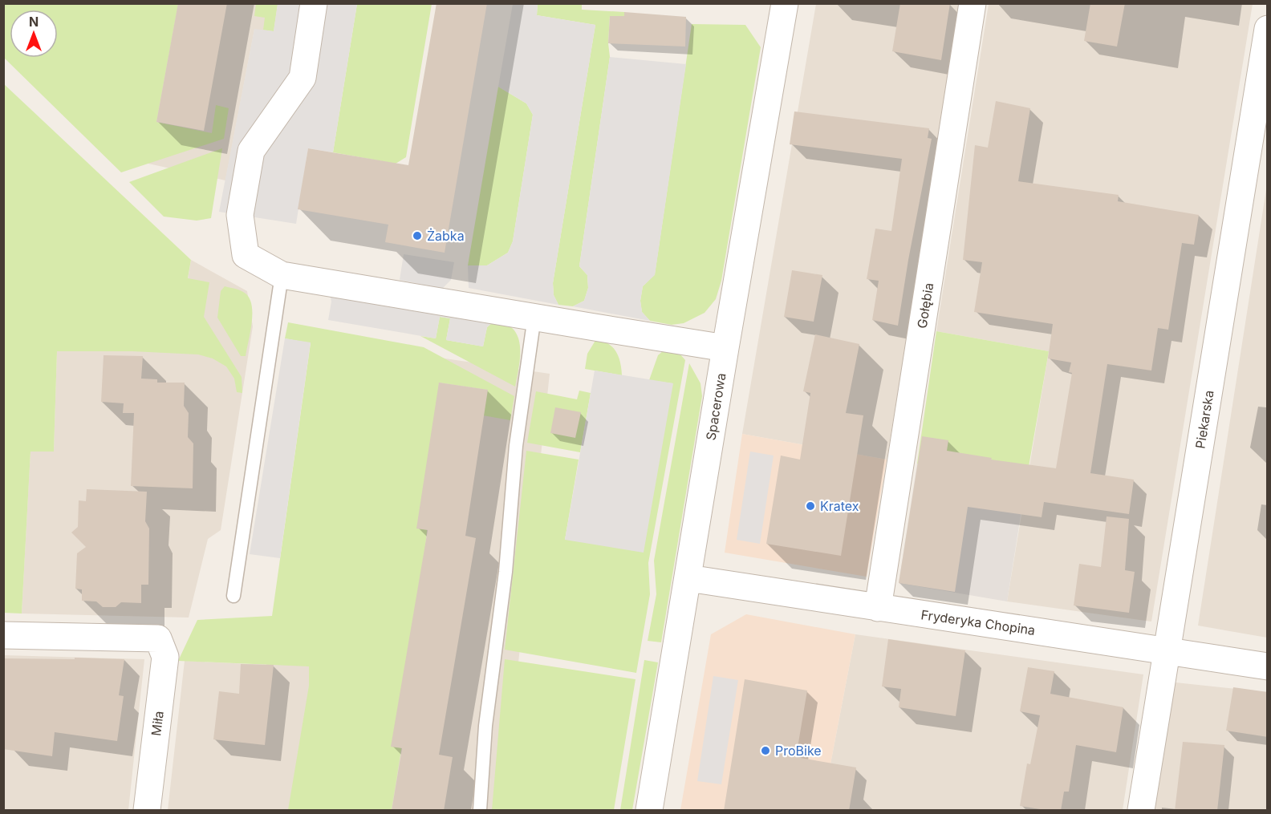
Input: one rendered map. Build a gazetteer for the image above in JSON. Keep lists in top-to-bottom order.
{
  "streets": {
    "street": [
      "Gołębia",
      "Spacerowa",
      "Piekarska",
      "Fryderyka Chopina",
      "Miła"
    ]
  },
  "crossings": [
    ["Gołębia", "Fryderyka Chopina"],
    ["Spacerowa", "Fryderyka Chopina"],
    ["Piekarska", "Fryderyka Chopina"]
  ],
  "places": ["Żabka", "Kratex", "ProBike"],
  "north": "top"
}
